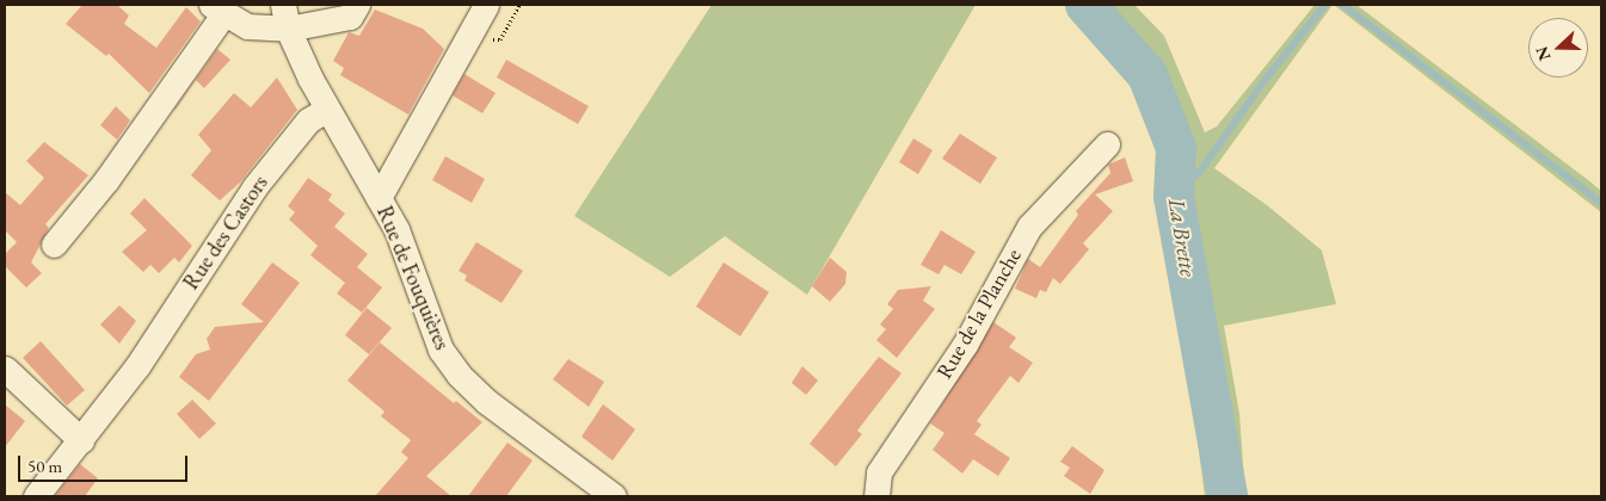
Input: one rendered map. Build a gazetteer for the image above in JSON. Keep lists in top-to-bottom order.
{
  "streets": {
    "street": ["Rue des Castors", "Rue de Fouquières", "Rue de la Planche"]
  },
  "crossings": [
    ["Rue des Castors", "Rue de Fouquières"]
  ],
  "water": ["La Brette"],
  "scale_bar": "50 m",
  "north": "left"
}
